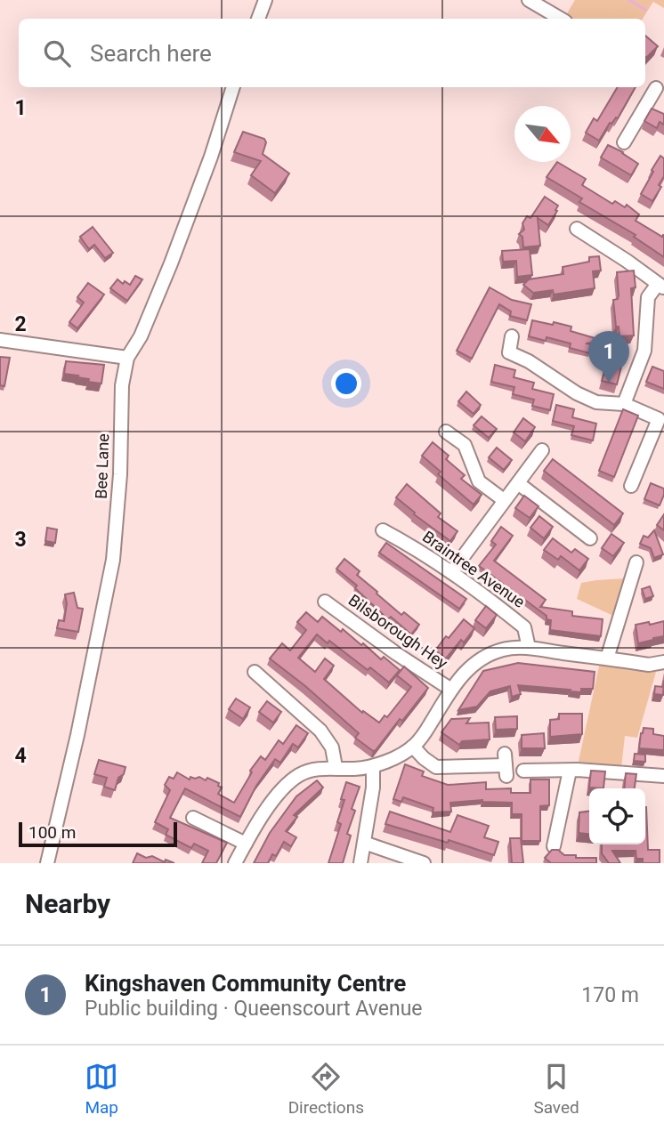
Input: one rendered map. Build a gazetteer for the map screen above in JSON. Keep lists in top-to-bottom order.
{
  "streets": {
    "street": ["Bee Lane", "Braintree Avenue", "Bilsborough Hey"]
  },
  "scale_bar": "100 m",
  "north": "bottom right",
  "page": {
    "search": "Search here",
    "pins": "1",
    "scale": "100 m",
    "heading": "Nearby",
    "list": [
      {
        "mark": "1",
        "name": "Kingshaven Community Centre",
        "note": "Public building · Queenscourt Avenue",
        "value": "170 m"
      }
    ],
    "nav": ["Map", "Directions", "Saved"]
  },
  "grid": {
    "rows": [
      "1",
      "2",
      "3",
      "4"
    ]
  }
}
